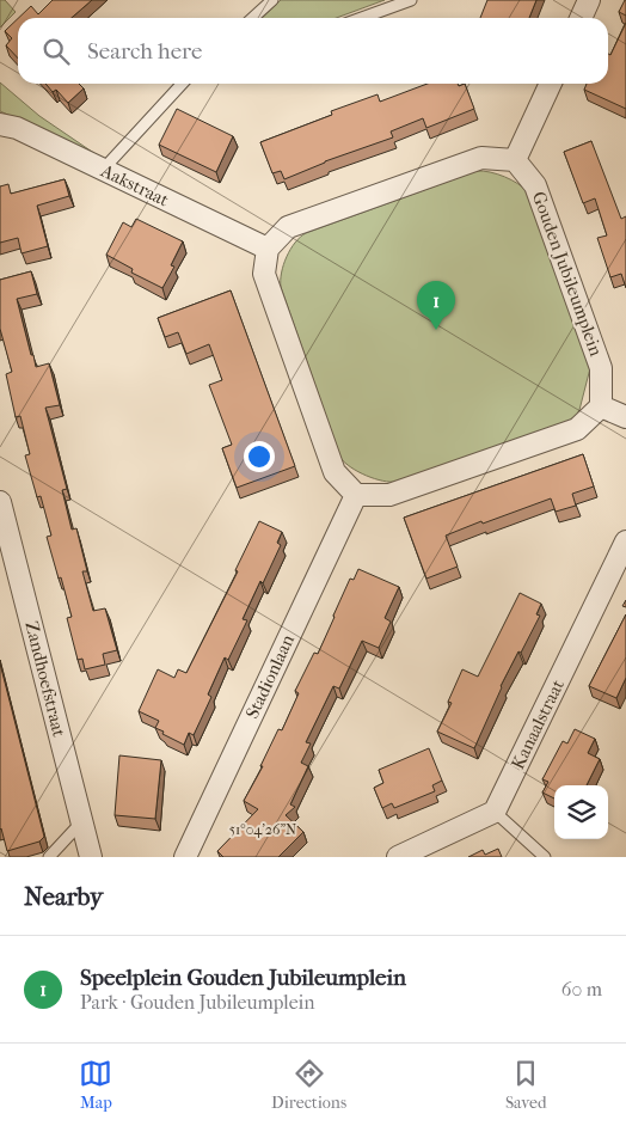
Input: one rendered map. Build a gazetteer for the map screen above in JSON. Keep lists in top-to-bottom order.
{
  "streets": {
    "street": [
      "Aakstraat",
      "Gouden Jubileumplein",
      "Stadionlaan",
      "Zandhoefstraat",
      "Kanaalstraat"
    ]
  },
  "page": {
    "search": "Search here",
    "pins": "1",
    "heading": "Nearby",
    "list": [
      {
        "mark": "1",
        "name": "Speelplein Gouden Jubileumplein",
        "note": "Park · Gouden Jubileumplein",
        "value": "60 m"
      }
    ],
    "nav": ["Map", "Directions", "Saved"]
  },
  "coordinates": ["51°04'26\"N"]
}
